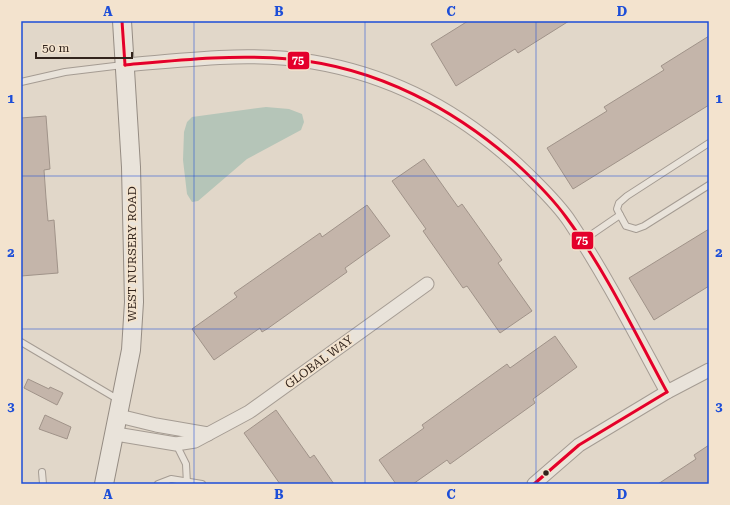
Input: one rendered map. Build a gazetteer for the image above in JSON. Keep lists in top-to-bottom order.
{
  "streets": {
    "main road": ["WEST NURSERY ROAD"],
    "street": ["GLOBAL WAY"]
  },
  "crossings": [
    ["WEST NURSERY ROAD", "GLOBAL WAY"]
  ],
  "lines": ["transit line 75"],
  "scale_bar": "50 m",
  "grid": {
    "columns": [
      "A",
      "B",
      "C",
      "D"
    ],
    "rows": ["1", "2", "3"]
  }
}
